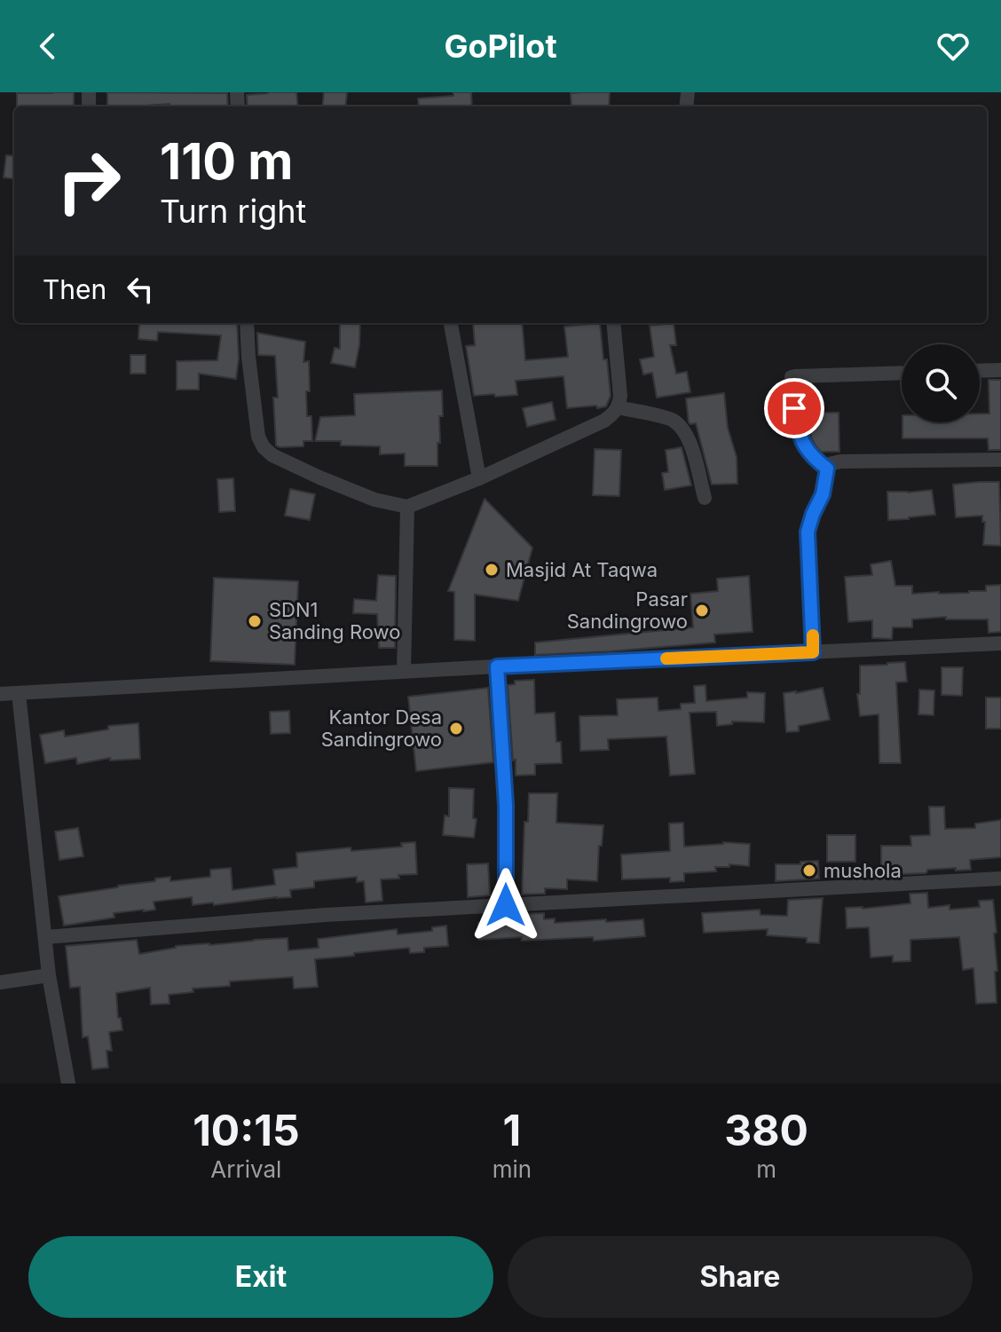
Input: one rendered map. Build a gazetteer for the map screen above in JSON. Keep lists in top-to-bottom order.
{
  "places": [
    "Masjid At Taqwa",
    "Pasar Sandingrowo",
    "SDN1 Sanding Rowo",
    "Kantor Desa Sandingrowo",
    "mushola"
  ],
  "page": {
    "header": "GoPilot",
    "turn": ["110 m", "Turn right"],
    "then": "Then",
    "eta": [
      "10:15",
      "Arrival",
      "1",
      "min",
      "380",
      "m"
    ],
    "buttons": ["Exit", "Share"]
  }
}
